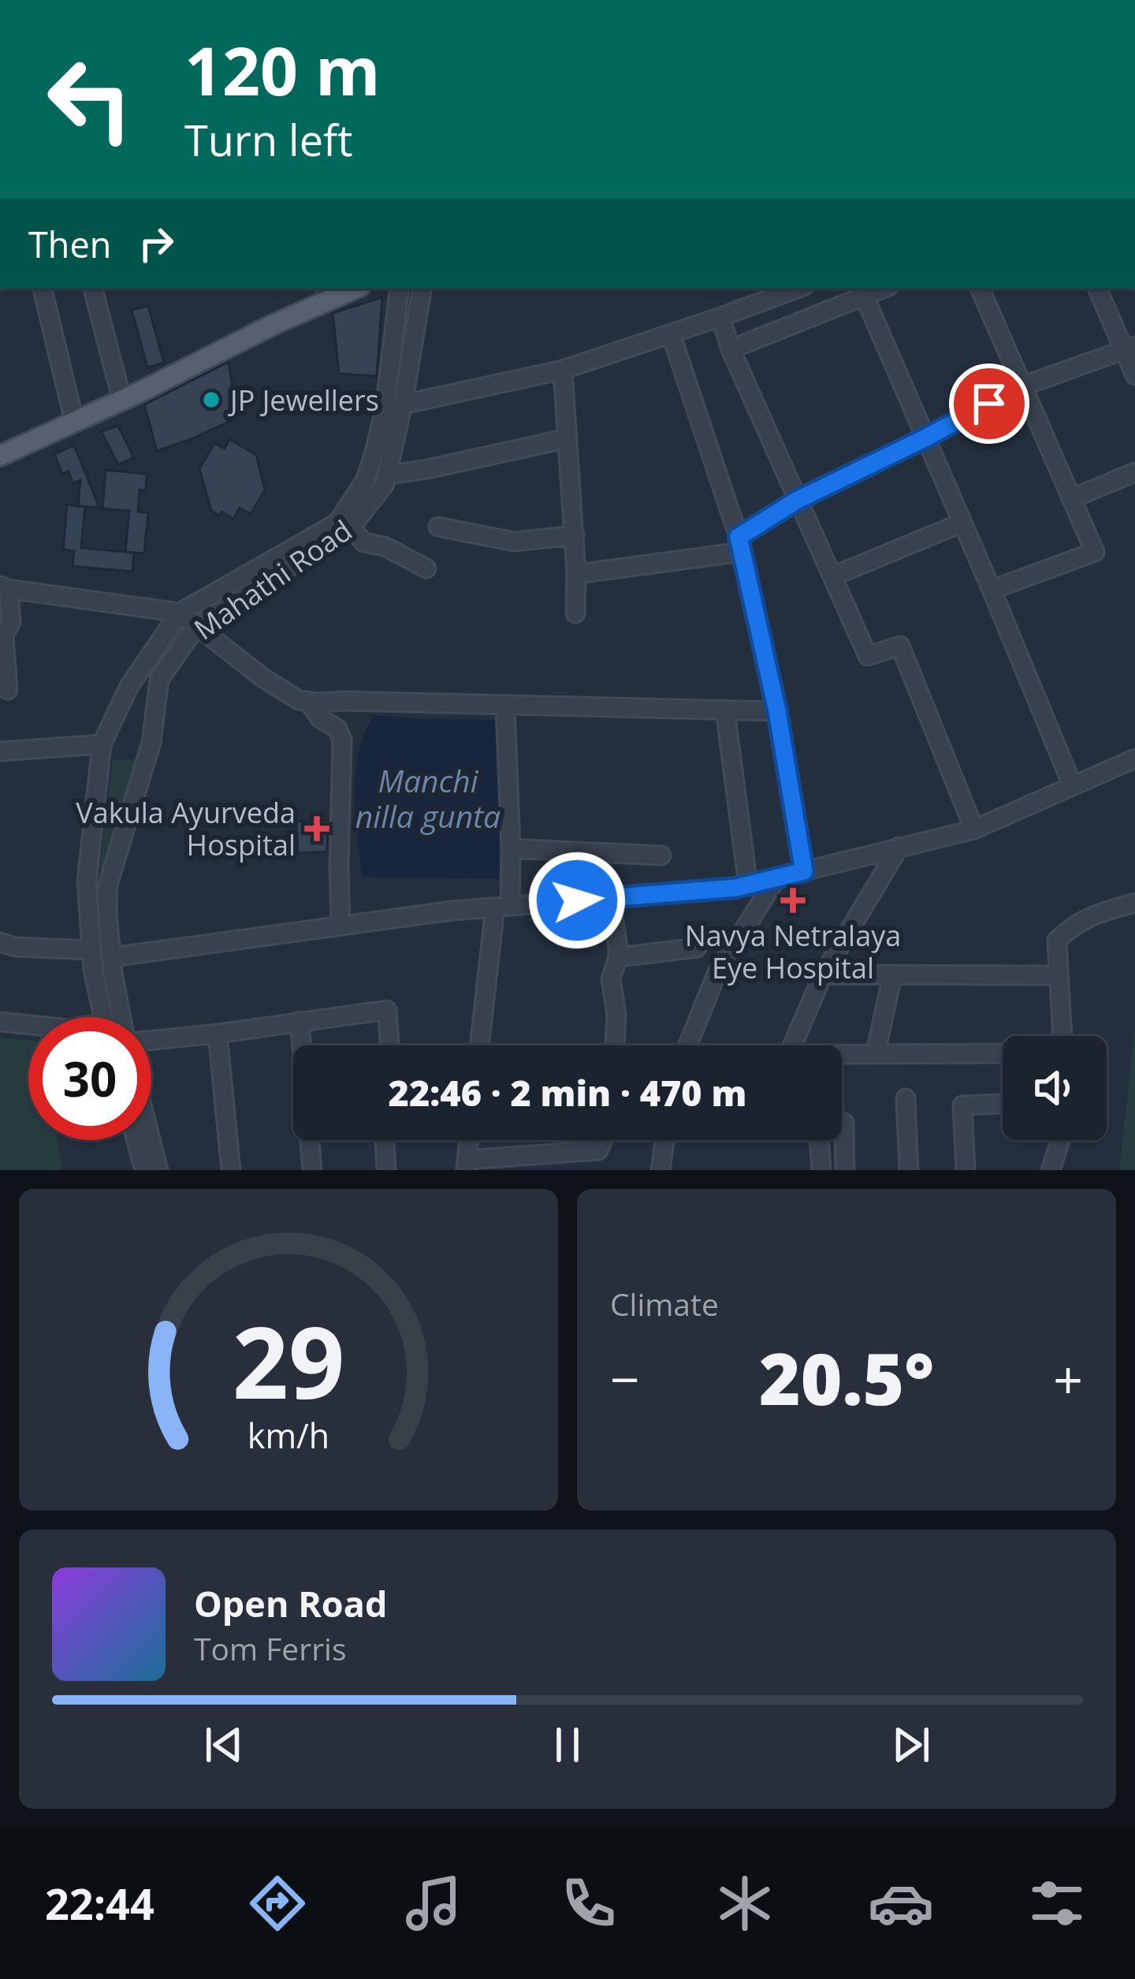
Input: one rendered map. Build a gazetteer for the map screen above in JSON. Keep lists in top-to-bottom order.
{
  "streets": {
    "street": ["Mahathi Road"]
  },
  "water": ["Manchi nilla gunta"],
  "places": {
    "other": ["JP Jewellers"],
    "health": ["Vakula Ayurveda Hospital", "Navya Netralaya Eye Hospital"]
  },
  "page": {
    "turn": ["120 m", "Turn left"],
    "then": "Then",
    "limit": "30",
    "trip": "22:46 · 2 min · 470 m",
    "tile": "Climate",
    "heat": ["−", "20.5°", "+"],
    "song": ["Open Road", "Tom Ferris"],
    "tabs": "22:44",
    "gauge": ["29", "km/h"]
  }
}
